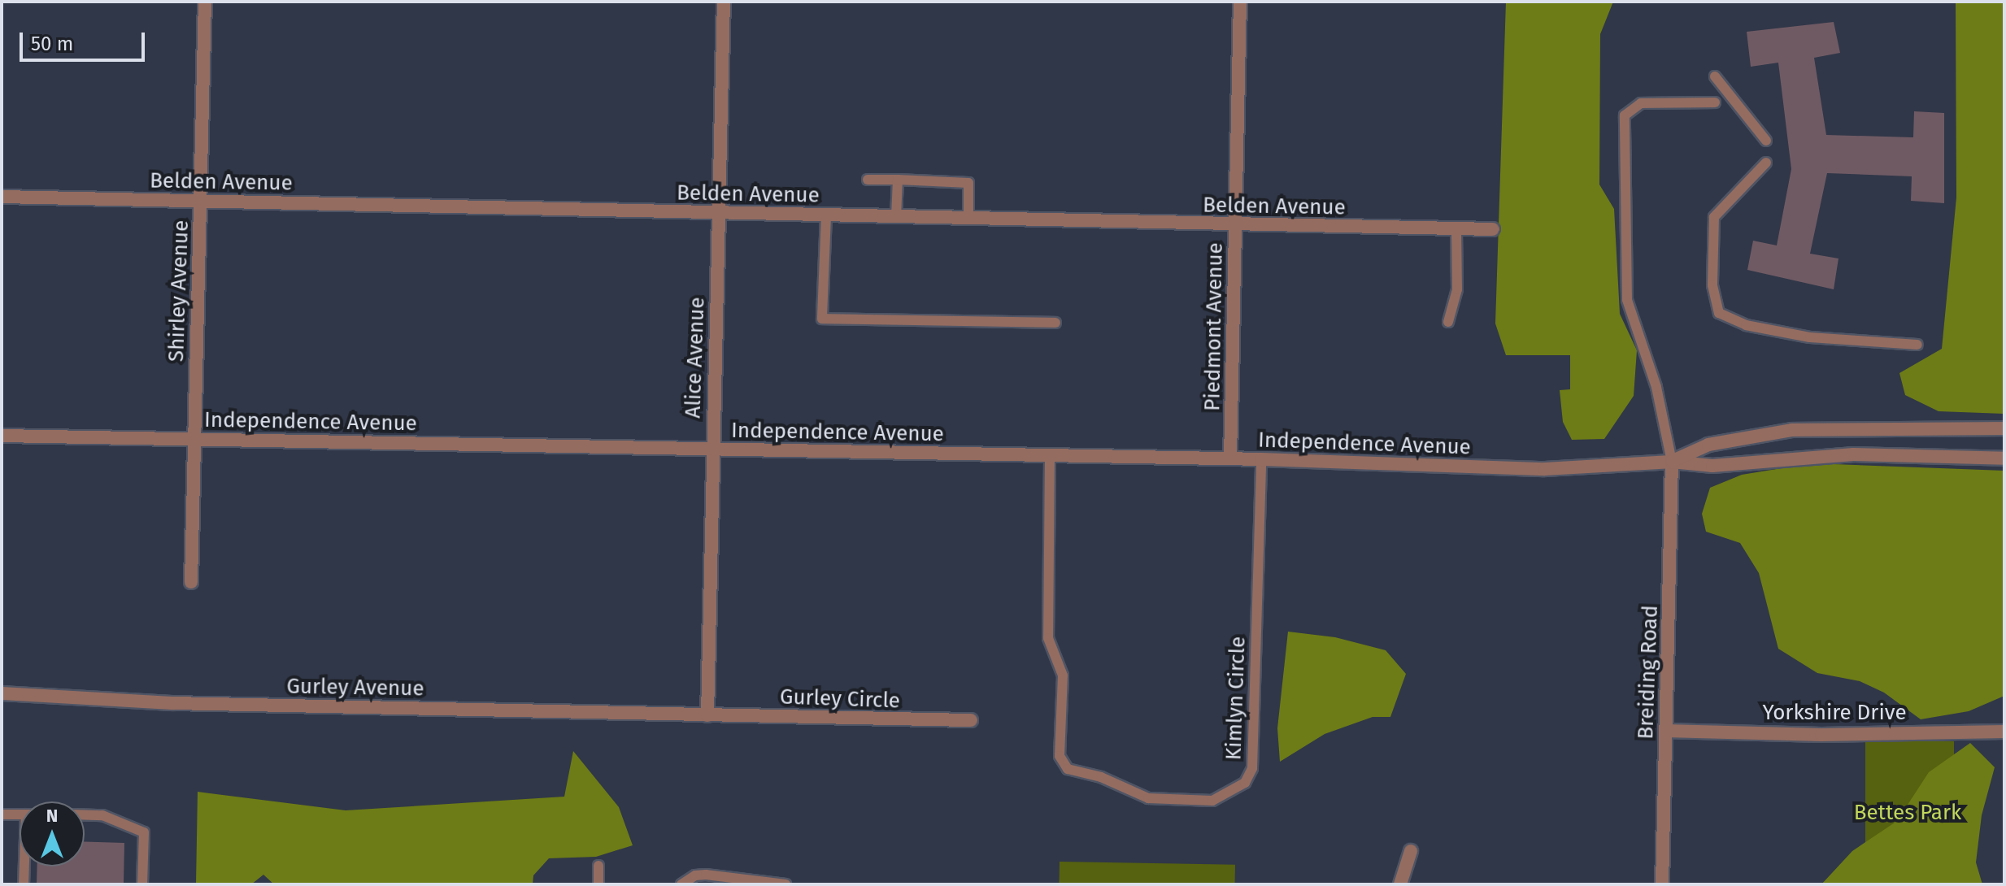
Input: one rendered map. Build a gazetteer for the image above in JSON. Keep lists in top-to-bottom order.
{
  "streets": {
    "street": [
      "Belden Avenue",
      "Shirley Avenue",
      "Piedmont Avenue",
      "Alice Avenue",
      "Independence Avenue",
      "Breiding Road",
      "Gurley Avenue",
      "Gurley Circle",
      "Yorkshire Drive"
    ],
    "lane": ["Kimlyn Circle"]
  },
  "crossings": [
    ["Belden Avenue", "Shirley Avenue"],
    ["Belden Avenue", "Piedmont Avenue"],
    ["Belden Avenue", "Alice Avenue"],
    ["Shirley Avenue", "Independence Avenue"],
    ["Piedmont Avenue", "Independence Avenue"],
    ["Alice Avenue", "Independence Avenue"],
    ["Alice Avenue", "Gurley Avenue"],
    ["Alice Avenue", "Gurley Circle"],
    ["Independence Avenue", "Breiding Road"],
    ["Independence Avenue", "Kimlyn Circle"],
    ["Breiding Road", "Yorkshire Drive"],
    ["Gurley Avenue", "Gurley Circle"]
  ],
  "parks": ["Bettes Park"],
  "scale_bar": "50 m",
  "north": "top"
}
